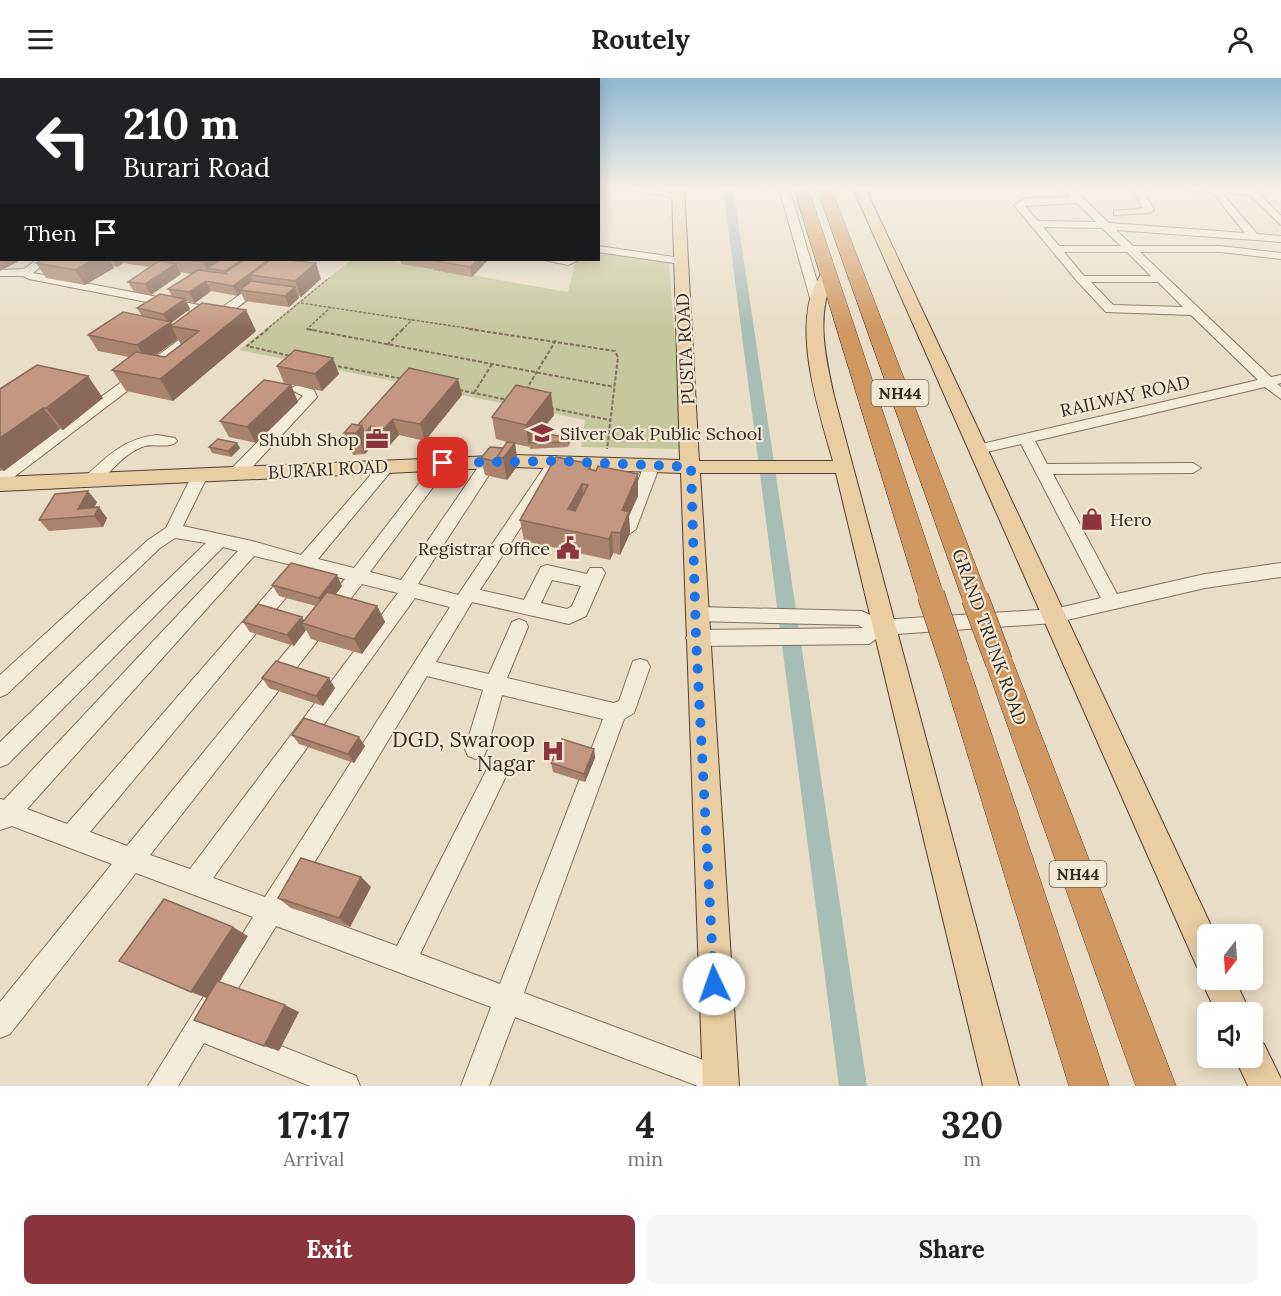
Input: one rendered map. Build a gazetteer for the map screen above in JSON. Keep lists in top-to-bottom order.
{
  "streets": {
    "highway": ["NH44", "GRAND TRUNK ROAD"],
    "main road": ["PUSTA ROAD", "BURARI ROAD"],
    "street": ["RAILWAY ROAD"]
  },
  "crossings": [
    ["PUSTA ROAD", "BURARI ROAD"]
  ],
  "places": {
    "school or university": ["Silver Oak Public School"],
    "office": ["Shubh Shop"],
    "shop": ["Hero"],
    "public building": ["Registrar Office"],
    "hospital": ["DGD, Swaroop Nagar"]
  },
  "north": "bottom",
  "page": {
    "header": "Routely",
    "turn": ["210 m", "Burari Road"],
    "then": "Then",
    "eta": [
      "17:17",
      "Arrival",
      "4",
      "min",
      "320",
      "m"
    ],
    "buttons": ["Exit", "Share"]
  }
}
